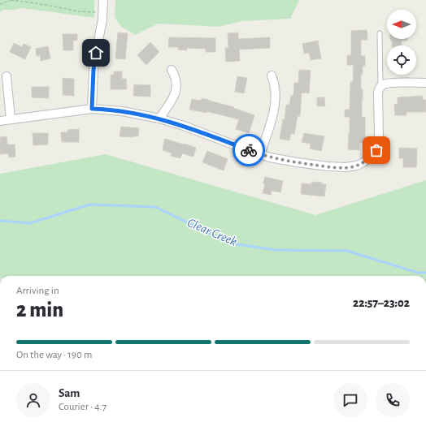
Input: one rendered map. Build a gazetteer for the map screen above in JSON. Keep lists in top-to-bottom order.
{
  "water": ["Clear Creek"],
  "north": "left",
  "page": {
    "heading": ["2 min", "Arriving in", "22:57–23:02"],
    "panel": ["Sam", "Courier · 4.7"],
    "bar": "On the way · 190 m"
  }
}
